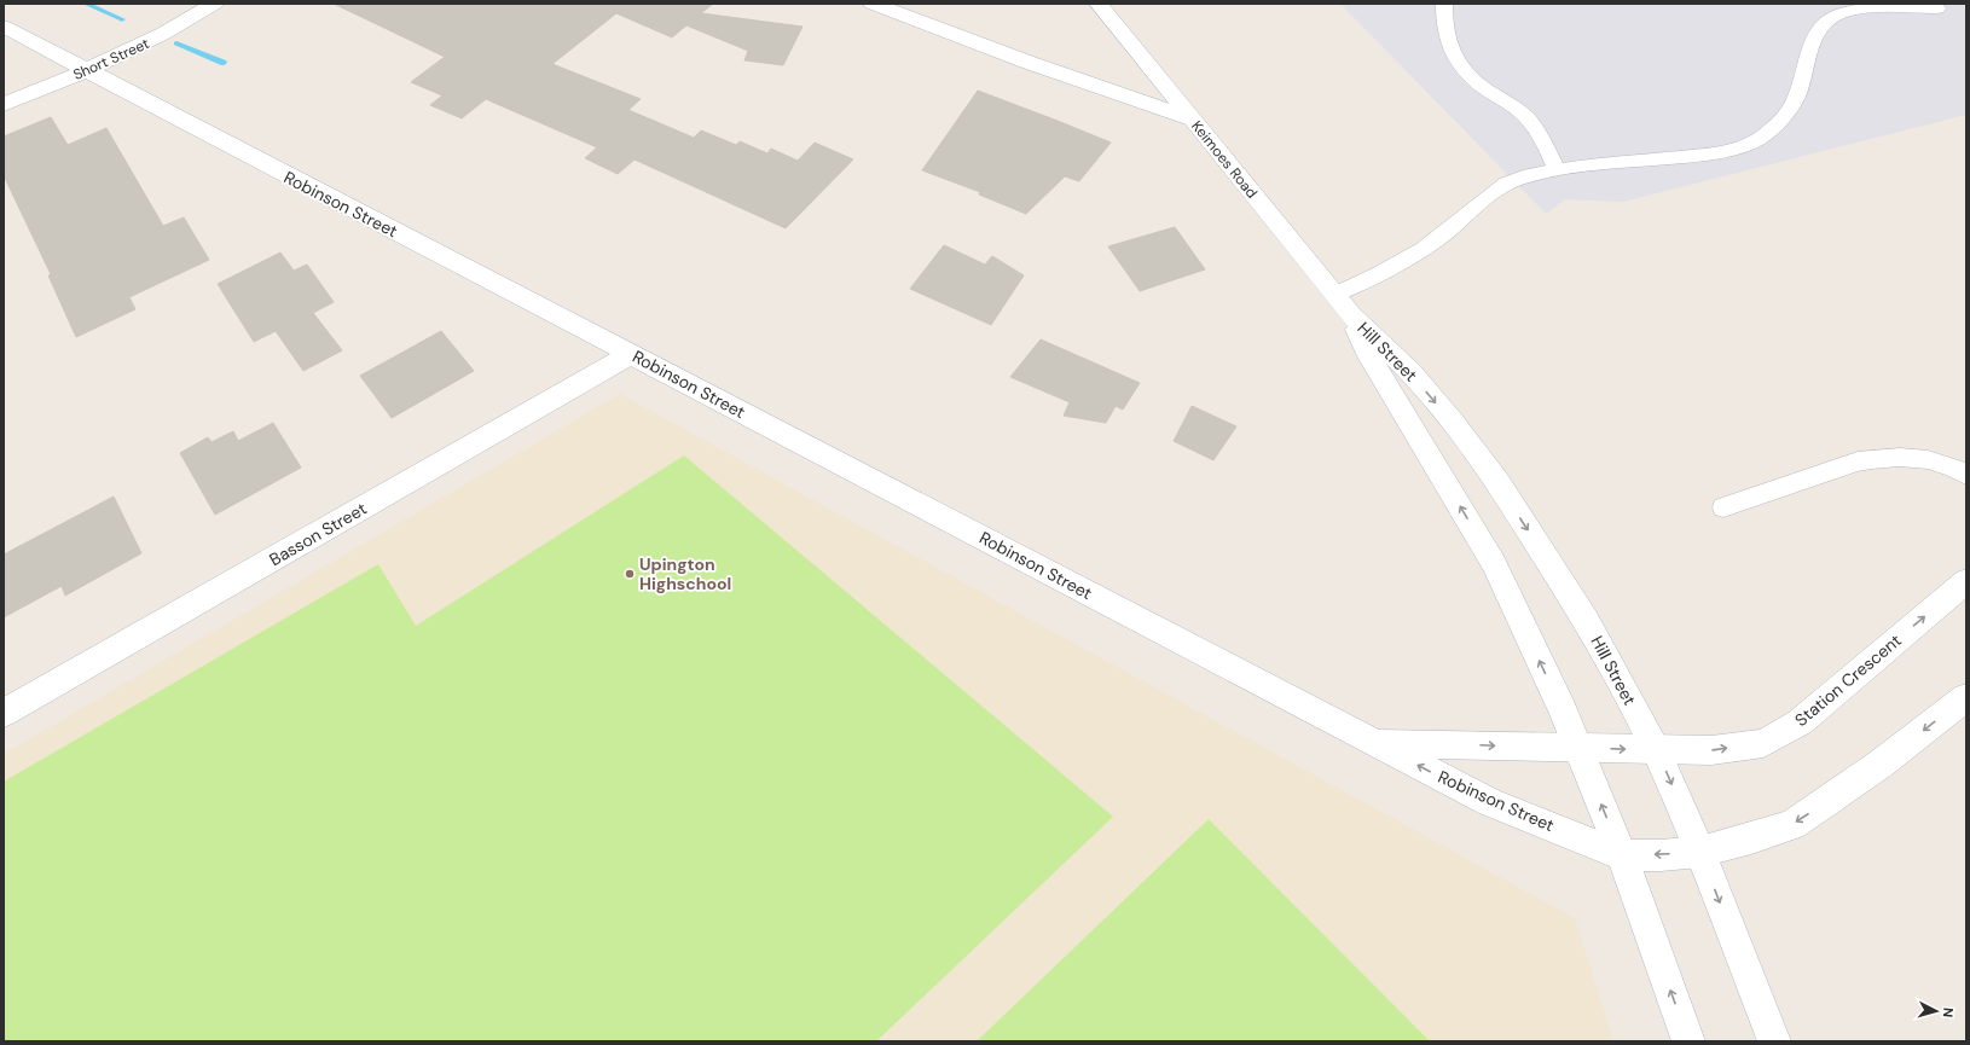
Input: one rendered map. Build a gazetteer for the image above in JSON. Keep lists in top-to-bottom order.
{
  "streets": {
    "street": [
      "Short Street",
      "Keimoes Road",
      "Robinson Street",
      "Hill Street",
      "Basson Street",
      "Station Crescent"
    ]
  },
  "crossings": [
    ["Short Street", "Robinson Street"],
    ["Keimoes Road", "Hill Street"],
    ["Robinson Street", "Hill Street"],
    ["Robinson Street", "Basson Street"],
    ["Robinson Street", "Station Crescent"],
    ["Hill Street", "Station Crescent"]
  ],
  "places": ["Upington Highschool"],
  "north": "right"
}
